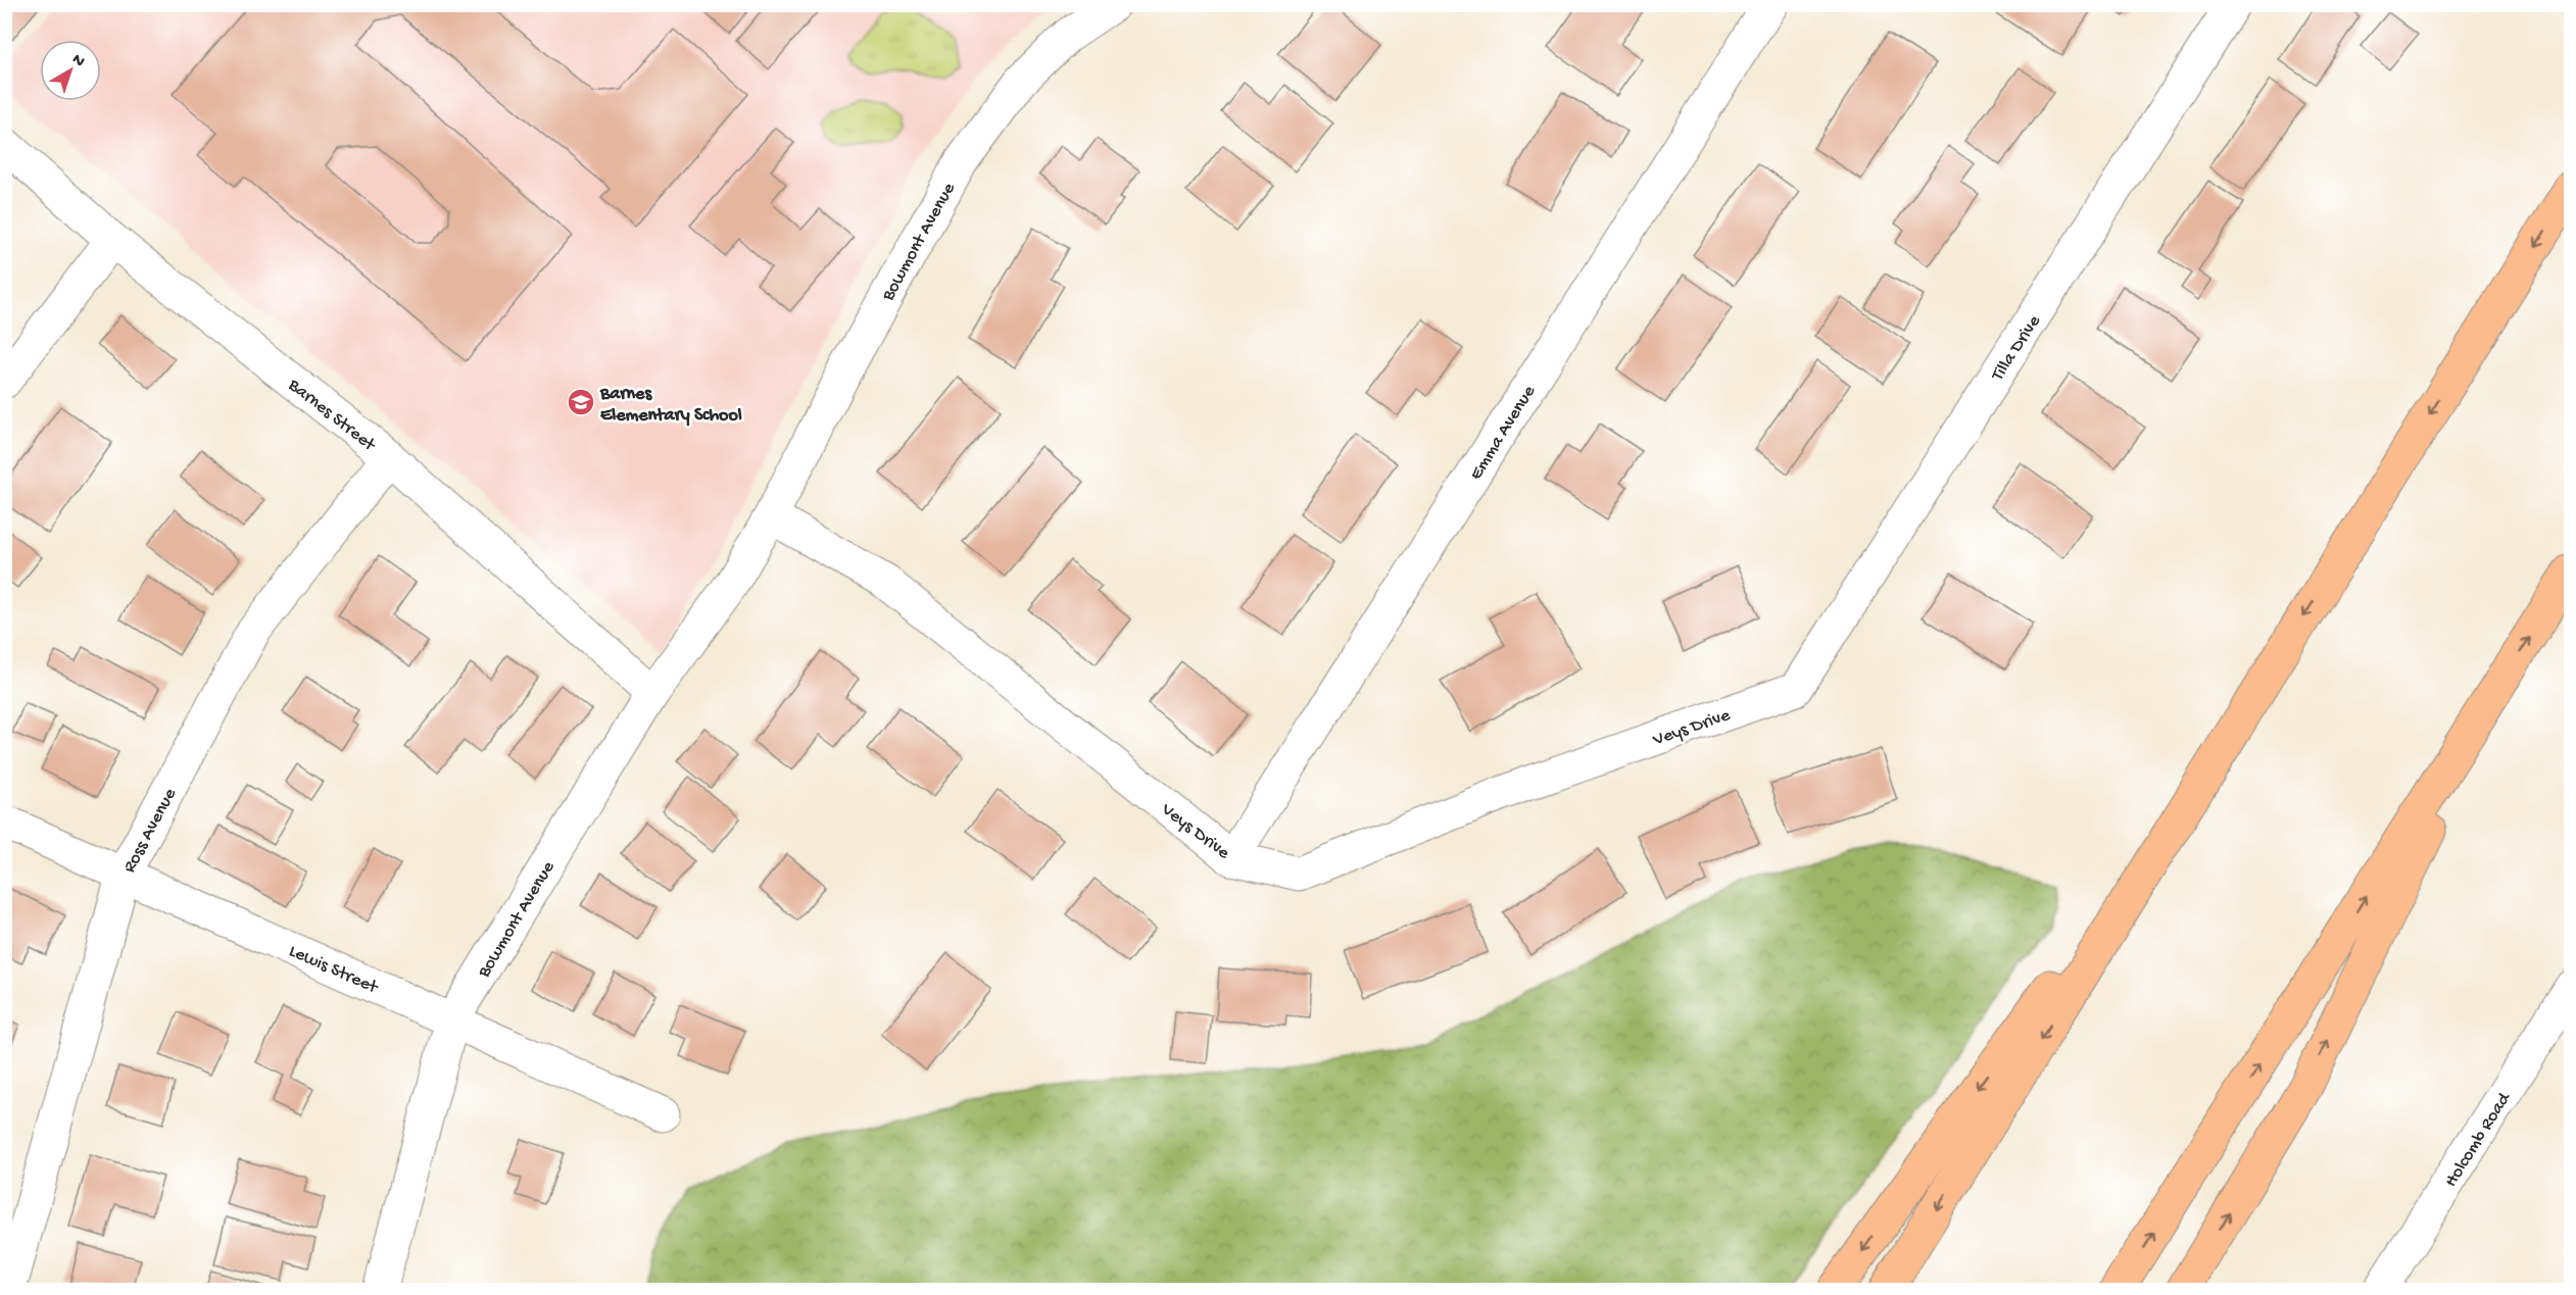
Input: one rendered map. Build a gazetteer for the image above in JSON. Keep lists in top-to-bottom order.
{
  "streets": {
    "street": [
      "Bowmont Avenue",
      "Tilla Drive",
      "Barnes Street",
      "Emma Avenue",
      "Veys Drive",
      "Ross Avenue",
      "Lewis Street",
      "Holcomb Road"
    ]
  },
  "crossings": [
    ["Bowmont Avenue", "Barnes Street"],
    ["Bowmont Avenue", "Veys Drive"],
    ["Bowmont Avenue", "Lewis Street"],
    ["Tilla Drive", "Veys Drive"],
    ["Barnes Street", "Ross Avenue"],
    ["Emma Avenue", "Veys Drive"],
    ["Ross Avenue", "Lewis Street"]
  ],
  "places": {
    "school or university": ["Barnes Elementary School"]
  },
  "north": "top right"
}
